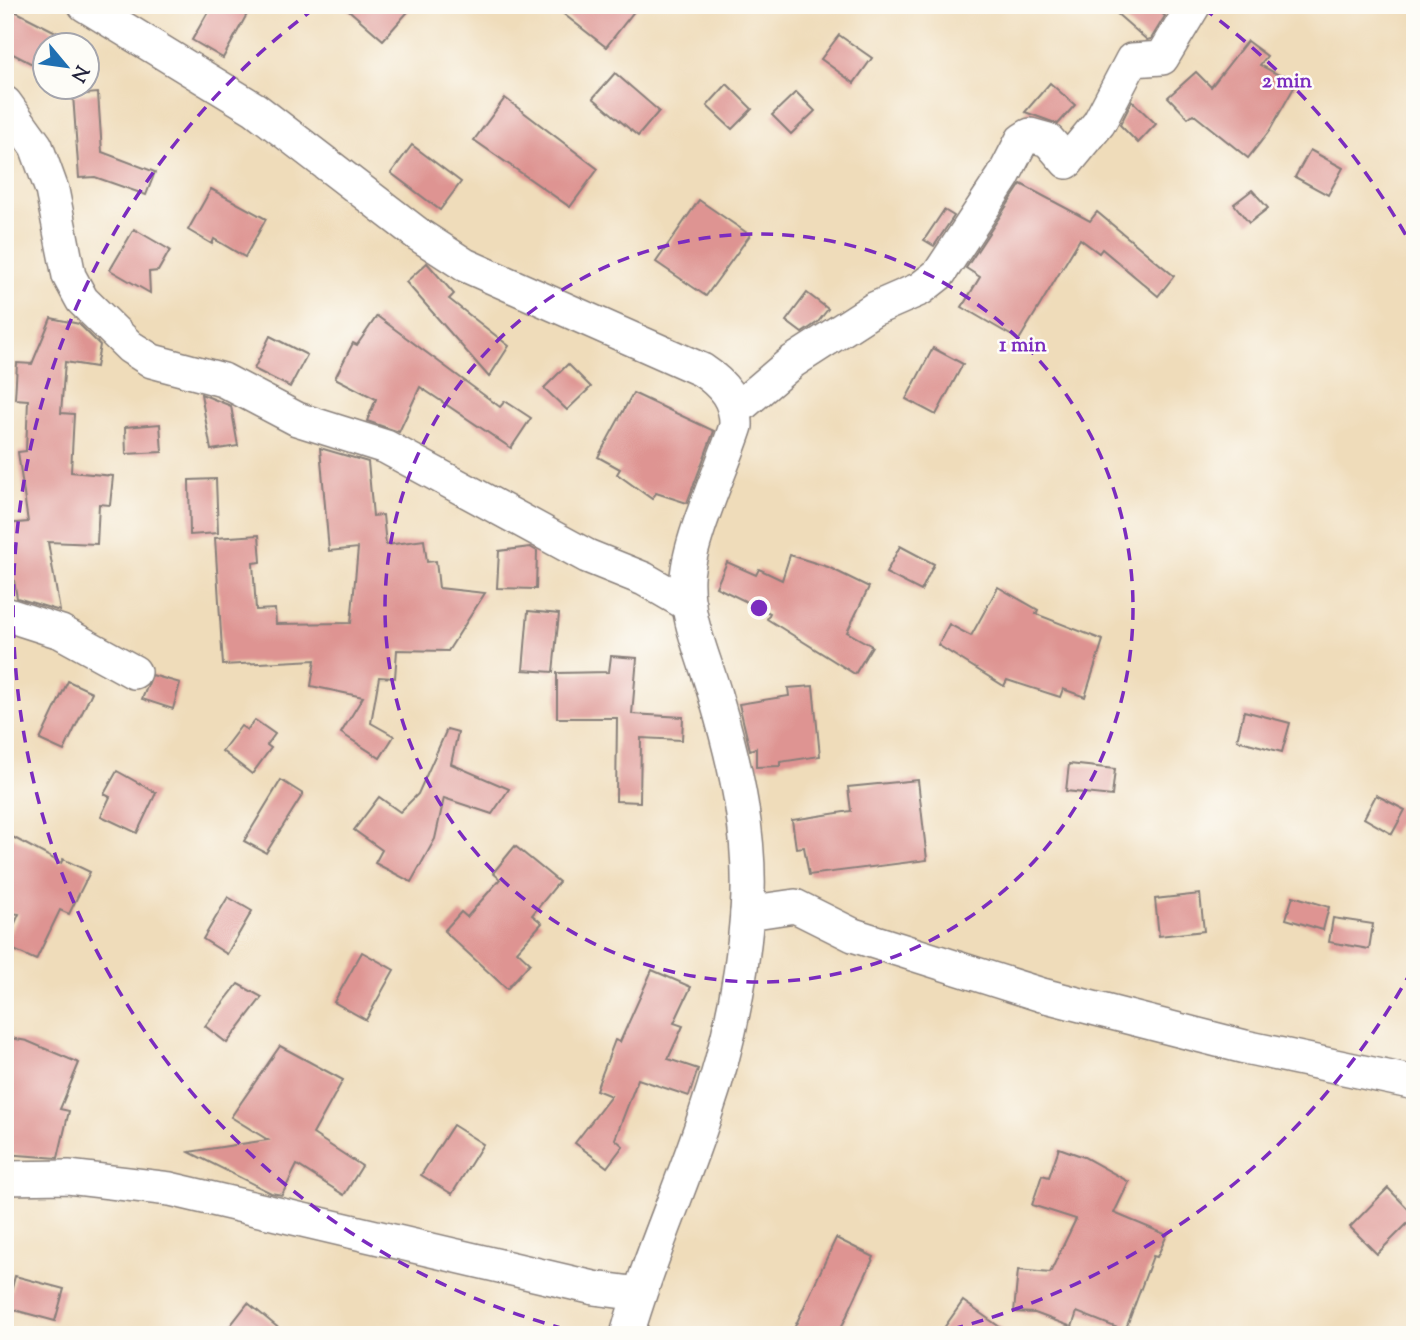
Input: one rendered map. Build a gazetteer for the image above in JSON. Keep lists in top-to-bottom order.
{
  "north": "bottom right",
  "rings": ["2 min", "1 min"]
}
